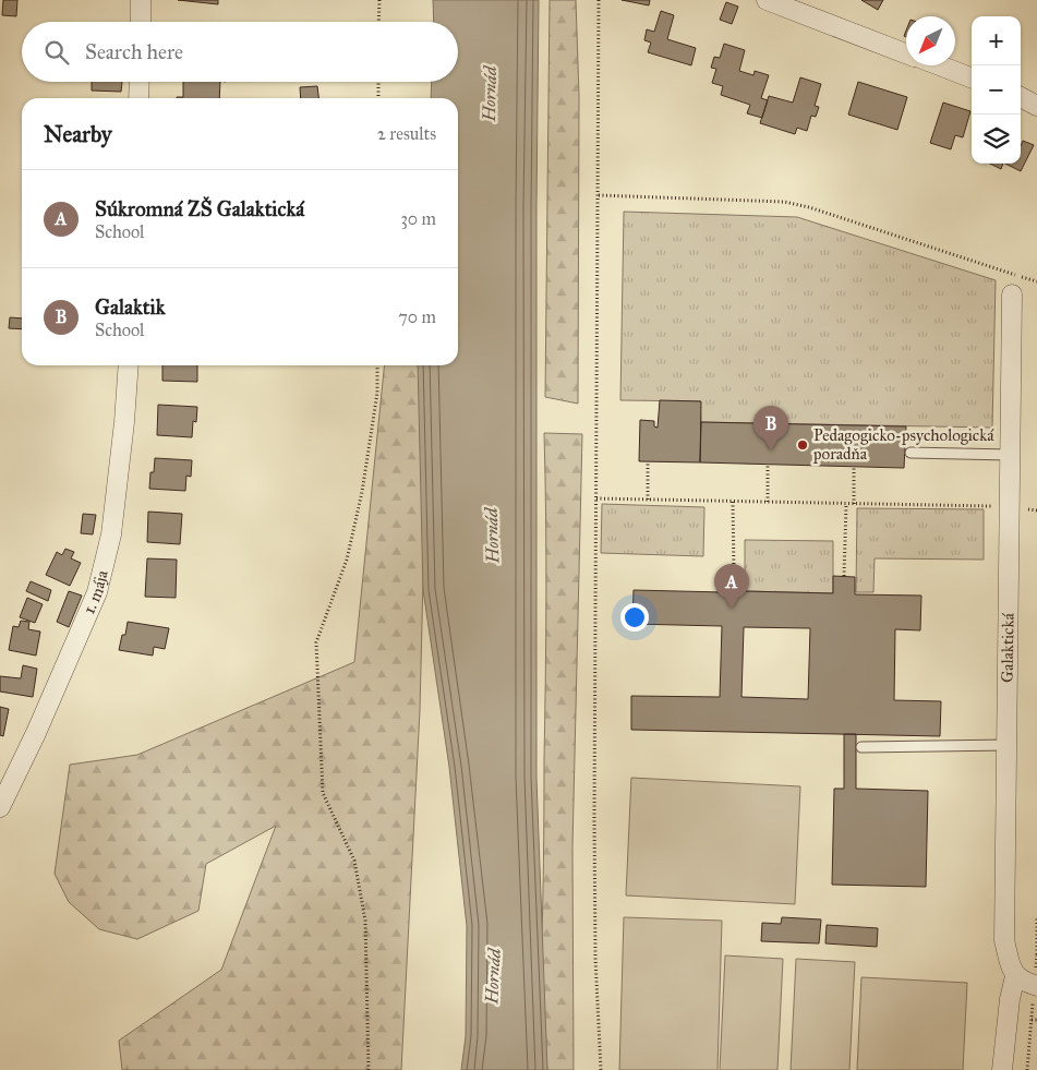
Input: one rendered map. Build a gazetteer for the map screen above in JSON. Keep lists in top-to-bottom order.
{
  "streets": {
    "street": ["1. mája", "Galaktická"]
  },
  "water": ["Hornád"],
  "places": ["Pedagogicko-psychologická poradňa"],
  "north": "bottom left",
  "page": {
    "map_buttons": ["+", "−"],
    "search": "Search here",
    "heading": ["Nearby", "2 results"],
    "list": [
      {
        "mark": "A",
        "name": "Súkromná ZŠ Galaktická",
        "note": "School",
        "value": "30 m"
      },
      {
        "mark": "B",
        "name": "Galaktik",
        "note": "School",
        "value": "70 m"
      }
    ],
    "pins": ["B", "A"]
  }
}
